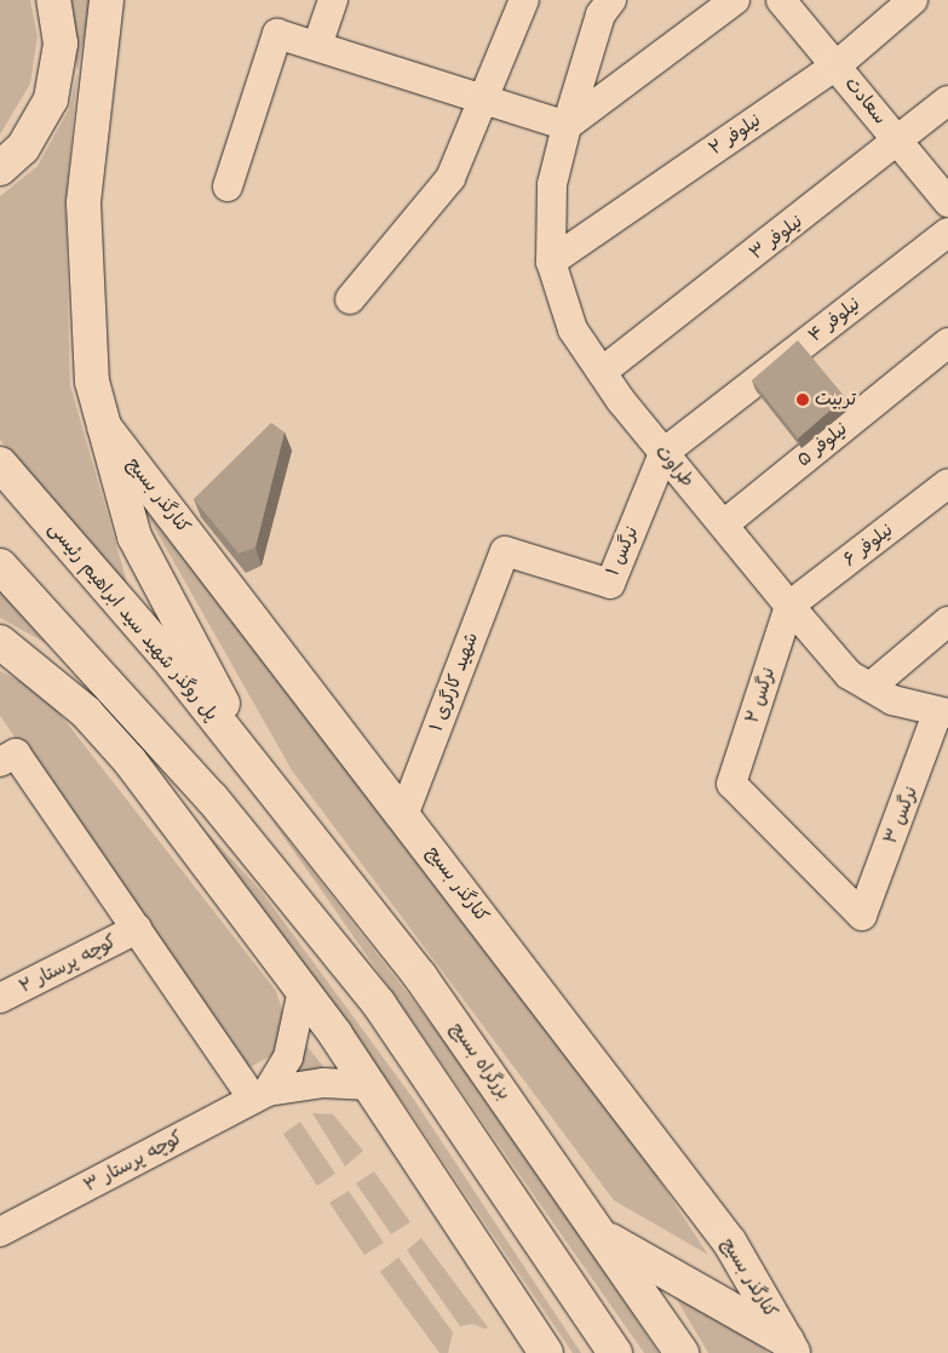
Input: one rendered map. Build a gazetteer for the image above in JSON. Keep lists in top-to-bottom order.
{
  "streets": {
    "main road": ["کنارگذر بسیج", "پل روگذر شهید سید ابراهیم رئیسی", "بزرگراه بسیج"],
    "street": [
      "سعادت",
      "نیلوفر ۲",
      "نیلوفر ۳",
      "نیلوفر ۴",
      "نیلوفر ۵",
      "طراوت",
      "نیلوفر ۶",
      "نرگس ۱",
      "شهید کارگری ۱",
      "نرگس ۲",
      "نرگس ۳",
      "کوچه پرستار ۲",
      "کوچه پرستار ۳"
    ]
  },
  "crossings": [
    ["سعادت", "نیلوفر ۲"],
    ["سعادت", "نیلوفر ۳"],
    ["نیلوفر ۲", "طراوت"],
    ["نیلوفر ۳", "طراوت"],
    ["نیلوفر ۴", "طراوت"],
    ["نیلوفر ۴", "نرگس ۱"],
    ["نیلوفر ۵", "طراوت"],
    ["طراوت", "نیلوفر ۶"],
    ["طراوت", "نرگس ۱"],
    ["طراوت", "نرگس ۲"],
    ["طراوت", "نرگس ۳"],
    ["کنارگذر بسیج", "شهید کارگری ۱"],
    ["نیلوفر ۶", "نرگس ۲"],
    ["نرگس ۱", "شهید کارگری ۱"],
    ["پل روگذر شهید سید ابراهیم رئیسی", "بزرگراه بسیج"],
    ["نرگس ۲", "نرگس ۳"]
  ],
  "places": ["تربیت"]
}
